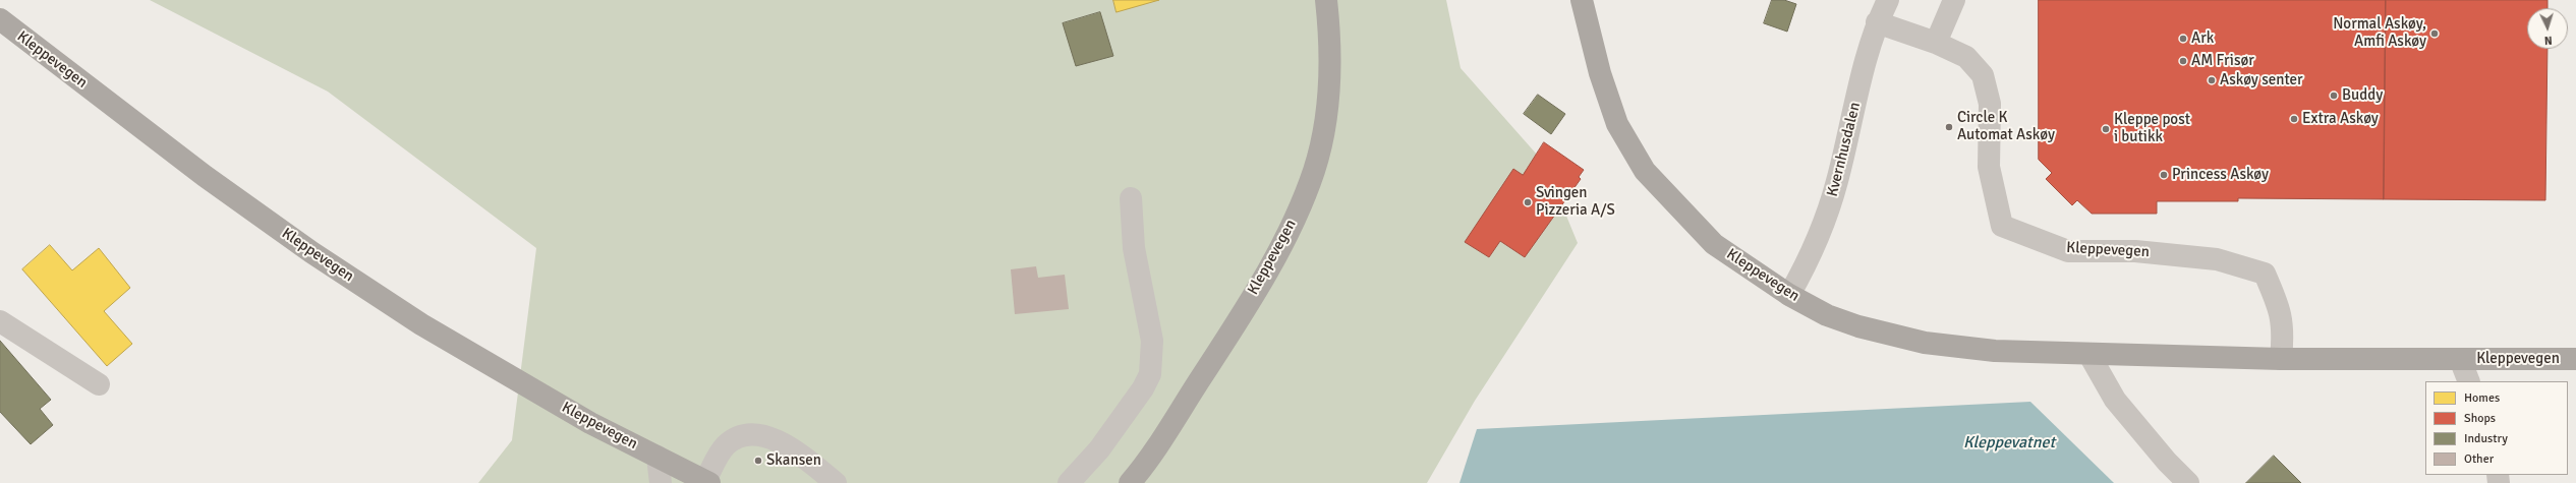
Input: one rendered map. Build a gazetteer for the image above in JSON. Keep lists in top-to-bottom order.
{
  "streets": {
    "main road": ["Kleppevegen"],
    "street": ["Kvernhusdalen"]
  },
  "crossings": [
    ["Kleppevegen", "Kvernhusdalen"]
  ],
  "water": ["Kleppevatnet"],
  "places": [
    "Normal Askøy, Amfi Askøy",
    "Ark",
    "AM Frisør",
    "Askøy senter",
    "Buddy",
    "Extra Askøy",
    "Circle K Automat Askøy",
    "Kleppe post i butikk",
    "Princess Askøy",
    "Svingen Pizzeria A/S",
    "Skansen"
  ],
  "legend": [
    "Homes",
    "Shops",
    "Industry",
    "Other"
  ],
  "north": "bottom"
}
